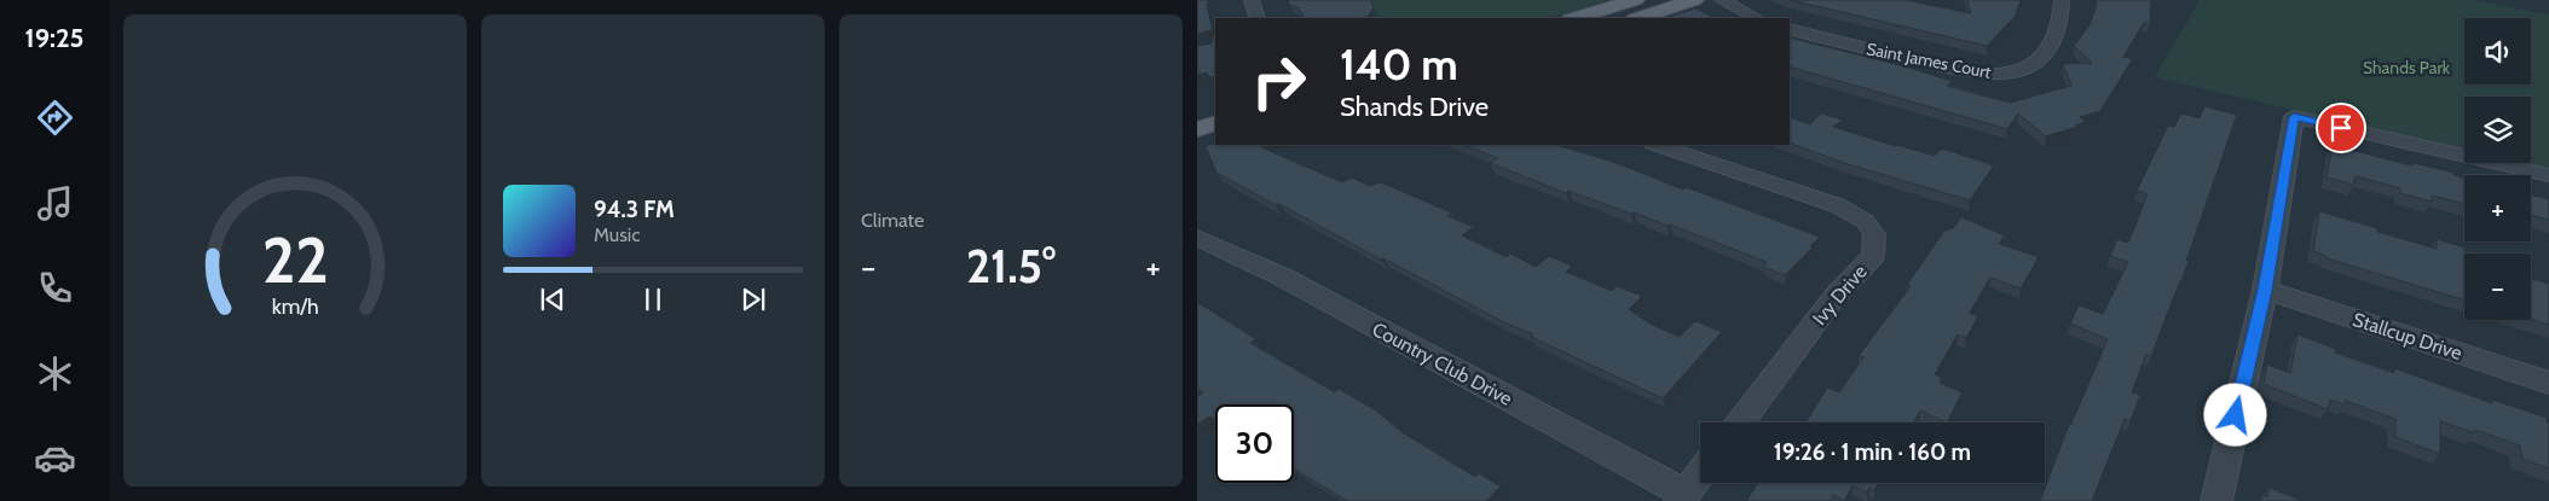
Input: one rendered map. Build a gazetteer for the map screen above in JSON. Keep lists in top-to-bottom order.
{
  "streets": {
    "street": [
      "Saint James Court",
      "Ivy Drive",
      "Stallcup Drive",
      "Country Club Drive"
    ]
  },
  "parks": ["Shands Park"],
  "page": {
    "tabs": "19:25",
    "tile": "Climate",
    "map_buttons": ["+", "−"],
    "turn": ["140 m", "Shands Drive"],
    "song": ["94.3 FM", "Music"],
    "heat": ["−", "21.5°", "+"],
    "limit": "30",
    "trip": "19:26 · 1 min · 160 m",
    "gauge": ["22", "km/h"]
  }
}
